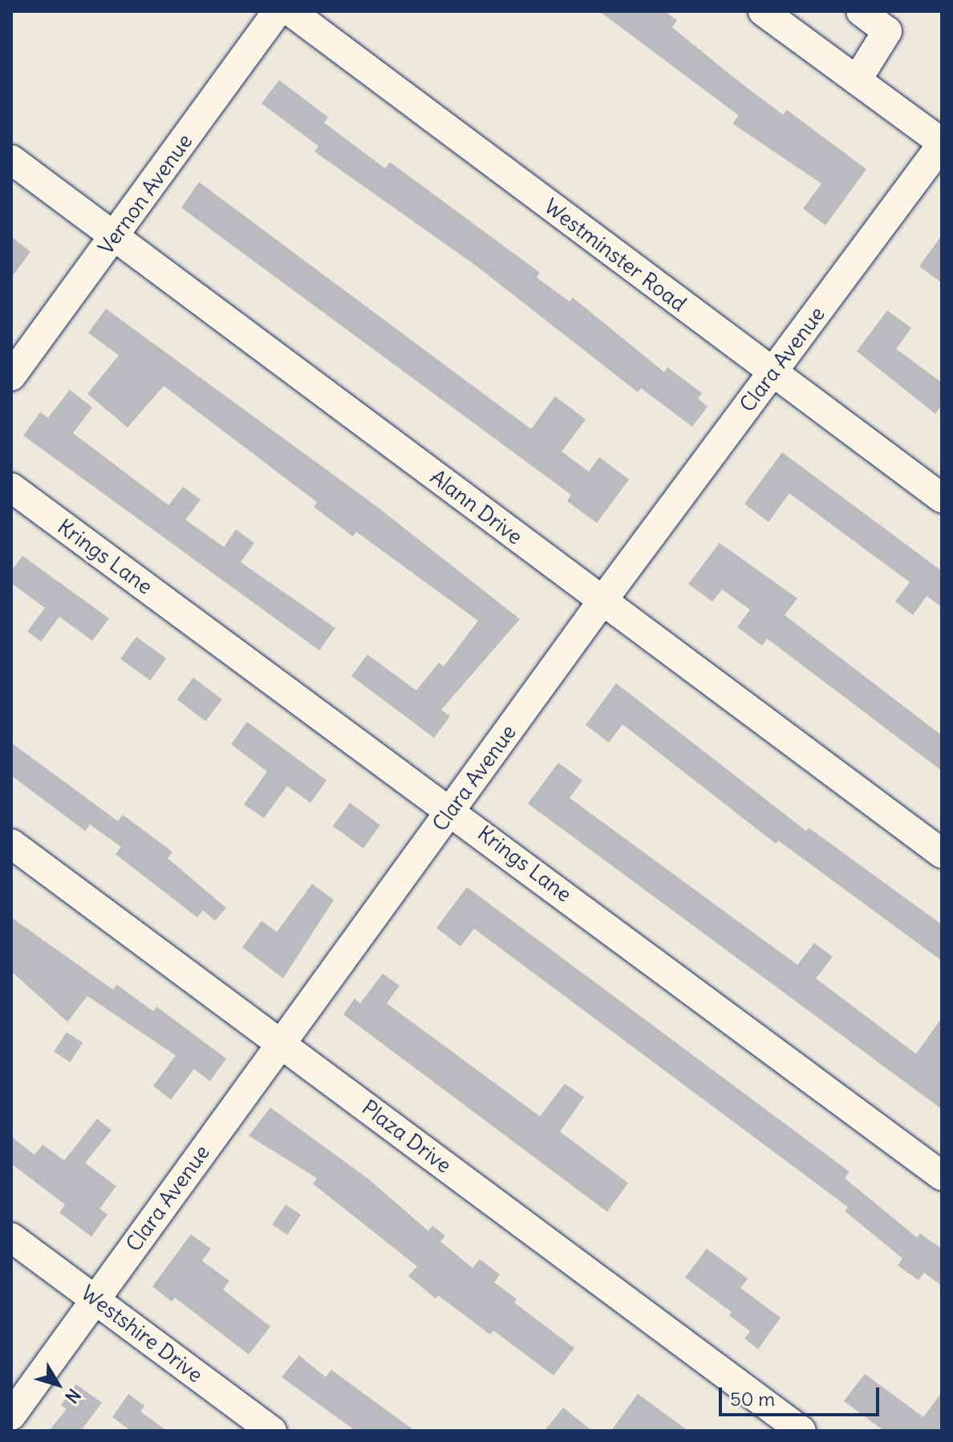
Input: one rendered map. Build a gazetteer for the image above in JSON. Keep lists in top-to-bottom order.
{
  "streets": {
    "street": [
      "Vernon Avenue",
      "Westminster Road",
      "Clara Avenue",
      "Alann Drive",
      "Krings Lane",
      "Plaza Drive",
      "Westshire Drive"
    ]
  },
  "crossings": [
    ["Vernon Avenue", "Alann Drive"],
    ["Westminster Road", "Clara Avenue"],
    ["Clara Avenue", "Alann Drive"],
    ["Clara Avenue", "Krings Lane"],
    ["Clara Avenue", "Plaza Drive"],
    ["Clara Avenue", "Westshire Drive"]
  ],
  "scale_bar": "50 m",
  "north": "bottom right"
}
